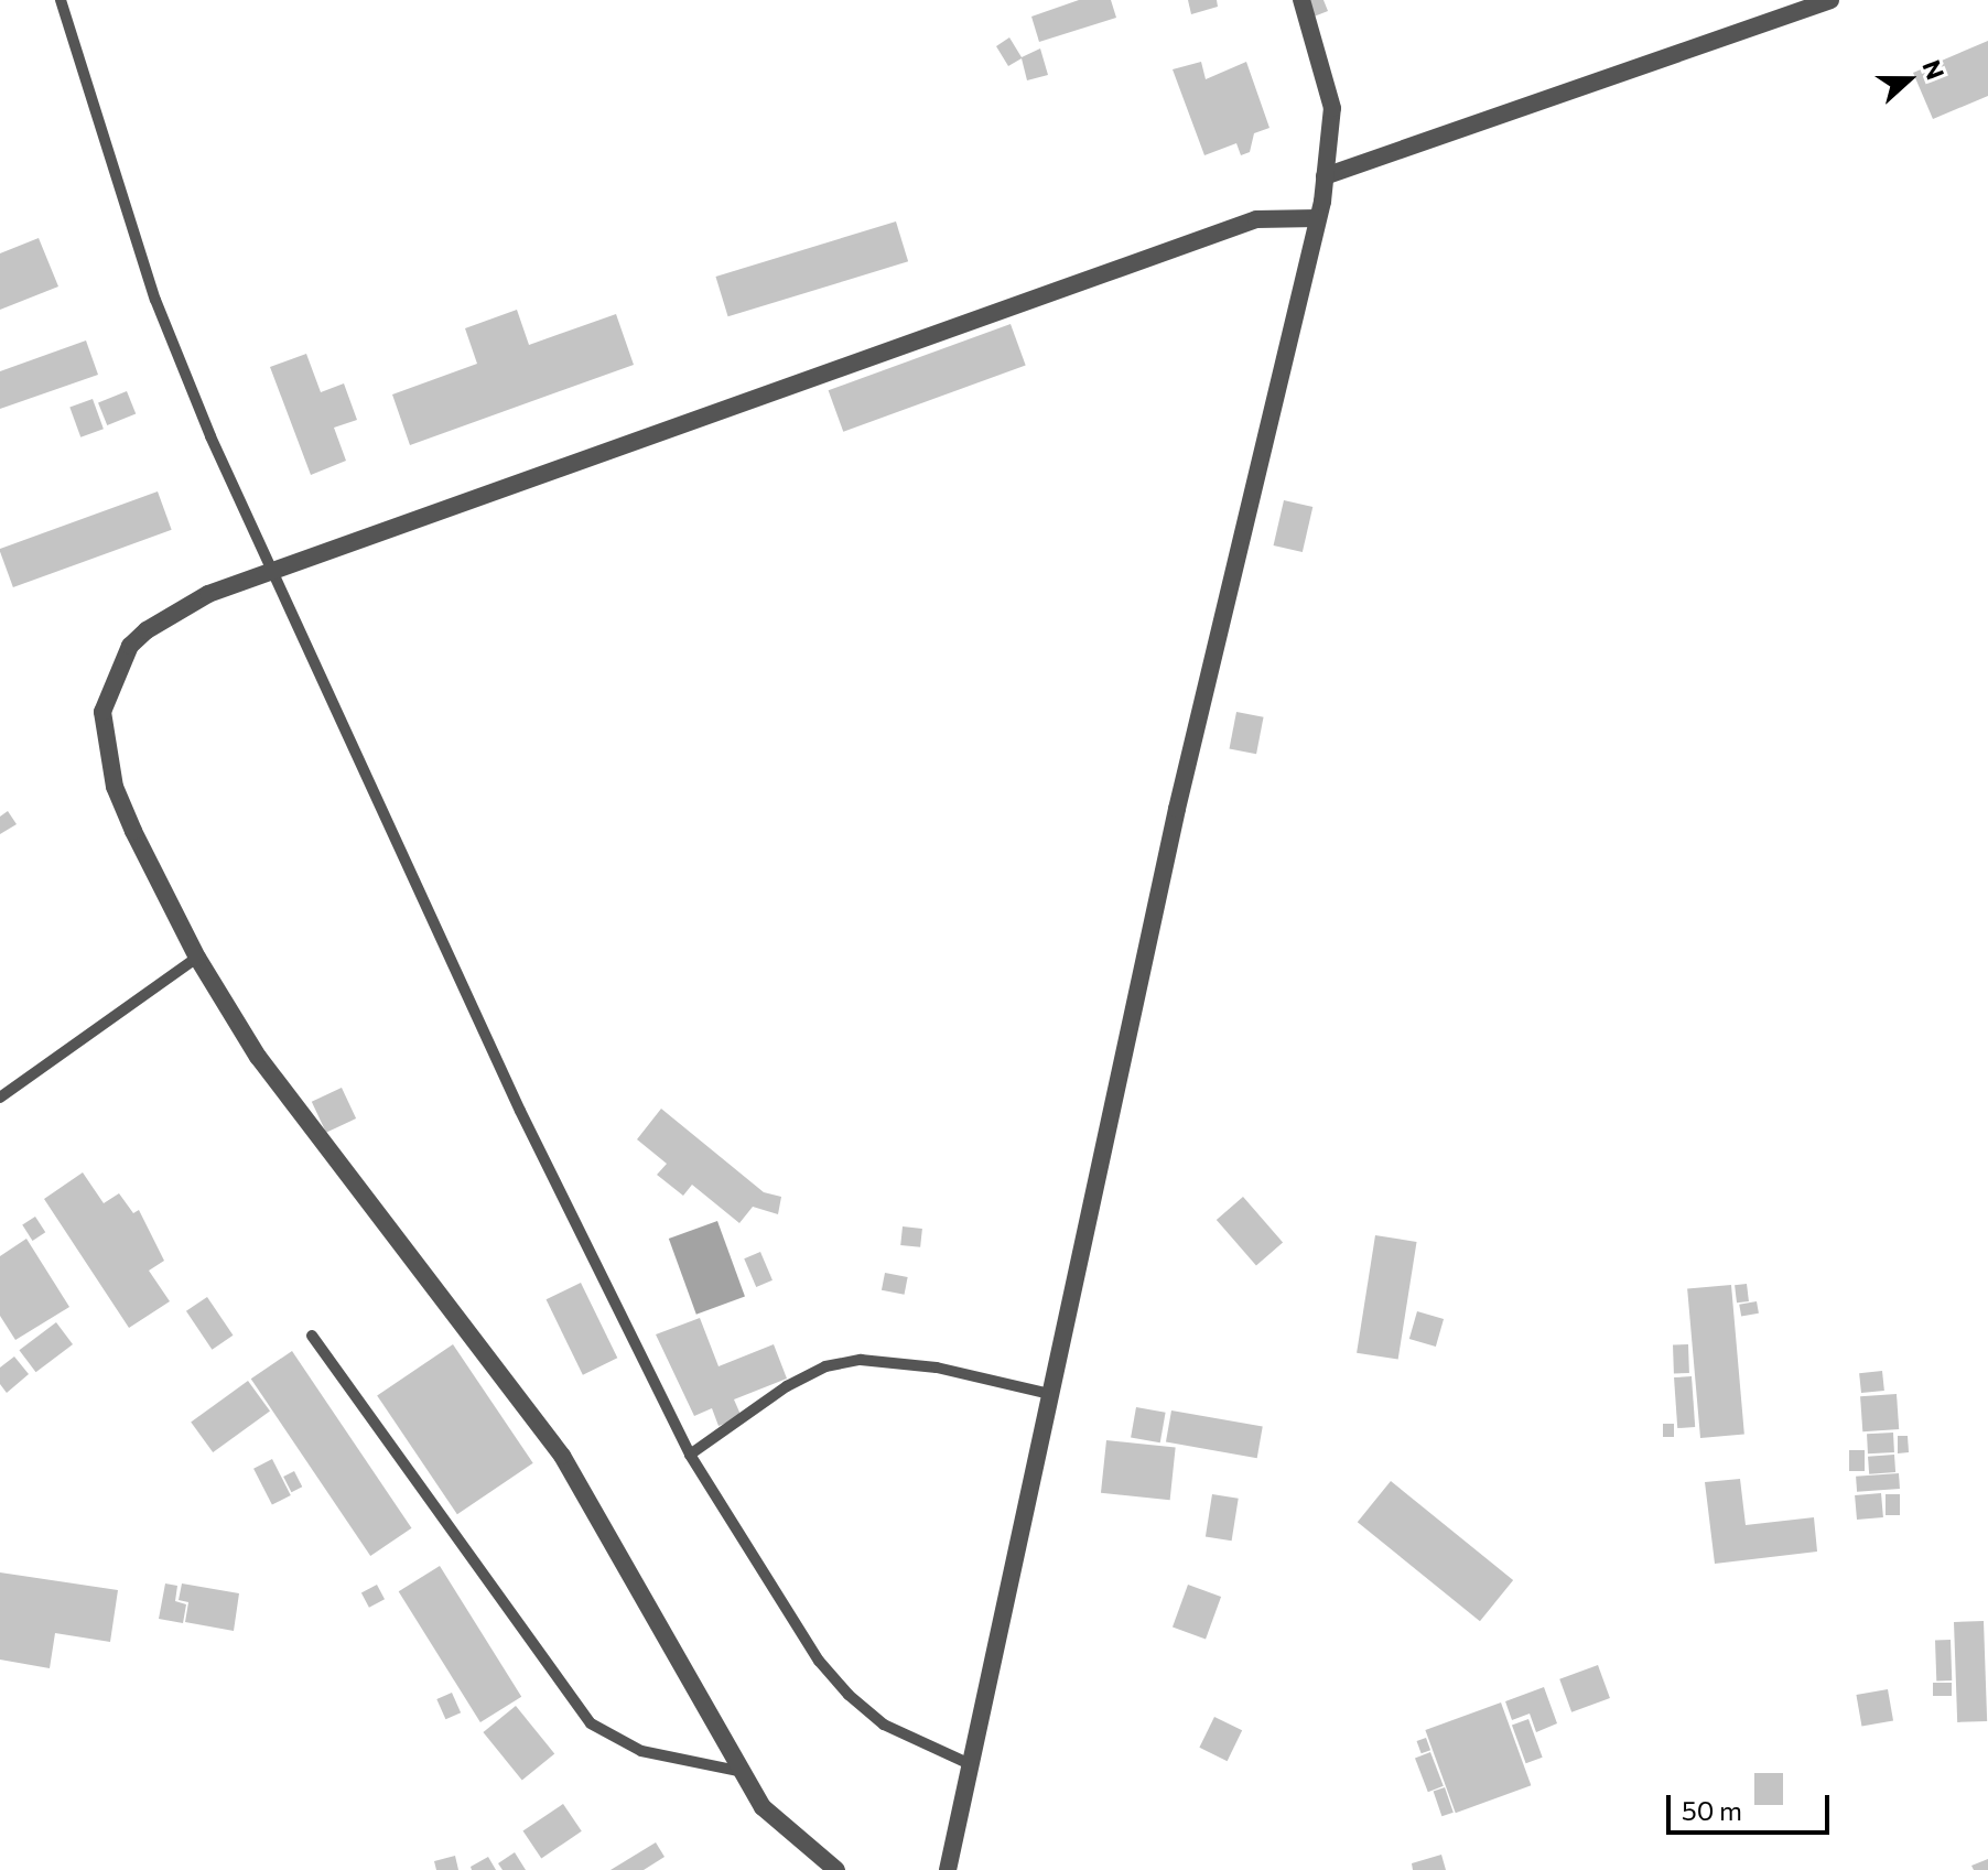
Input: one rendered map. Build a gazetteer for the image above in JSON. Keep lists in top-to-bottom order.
{
  "scale_bar": "50 m",
  "north": "right"
}
